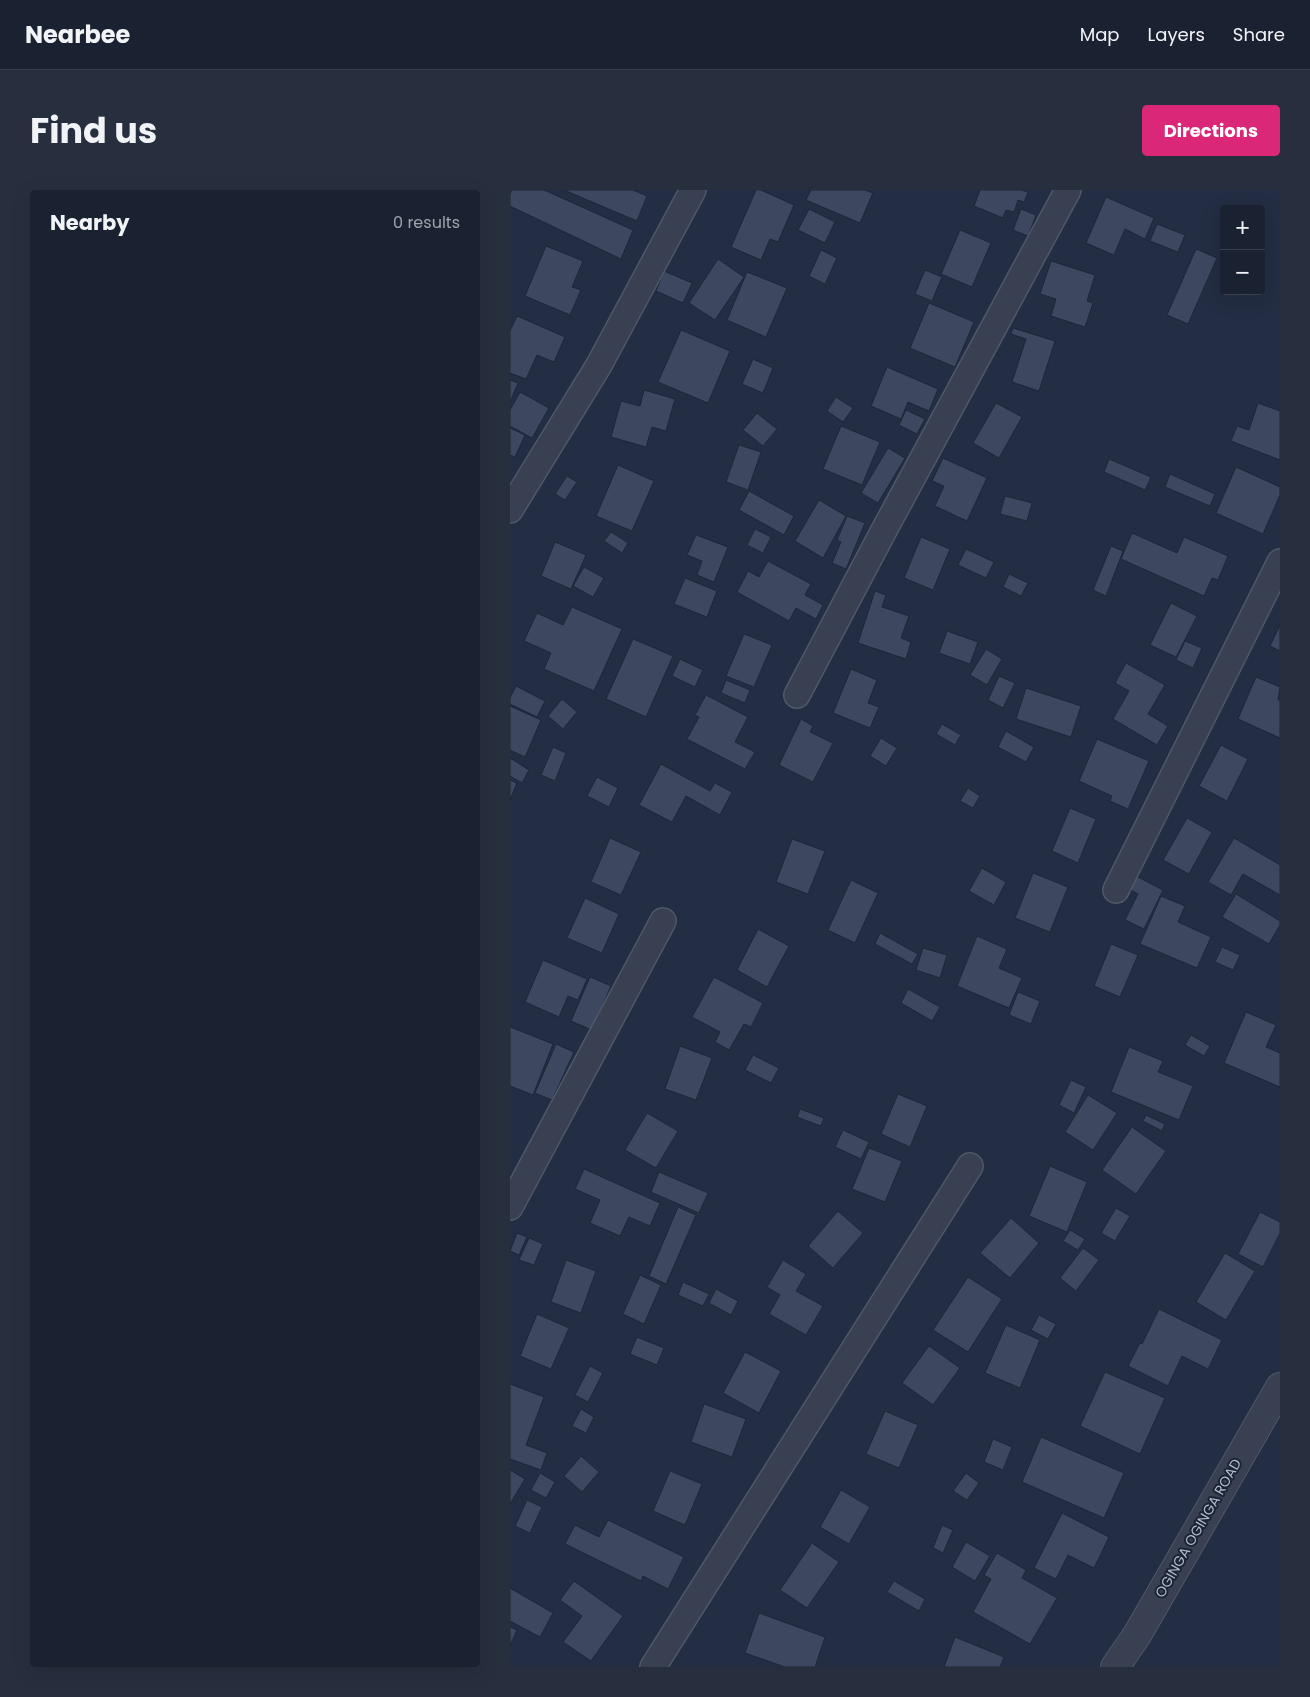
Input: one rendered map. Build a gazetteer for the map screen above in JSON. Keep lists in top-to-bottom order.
{
  "streets": {
    "street": ["OGINGA OGINGA ROAD"]
  },
  "page": {
    "header": "Nearbee",
    "nav": ["Map", "Layers", "Share"],
    "title": "Find us",
    "buttons": "Directions",
    "heading": ["Nearby", "0 results"],
    "map_buttons": ["+", "−"]
  }
}
